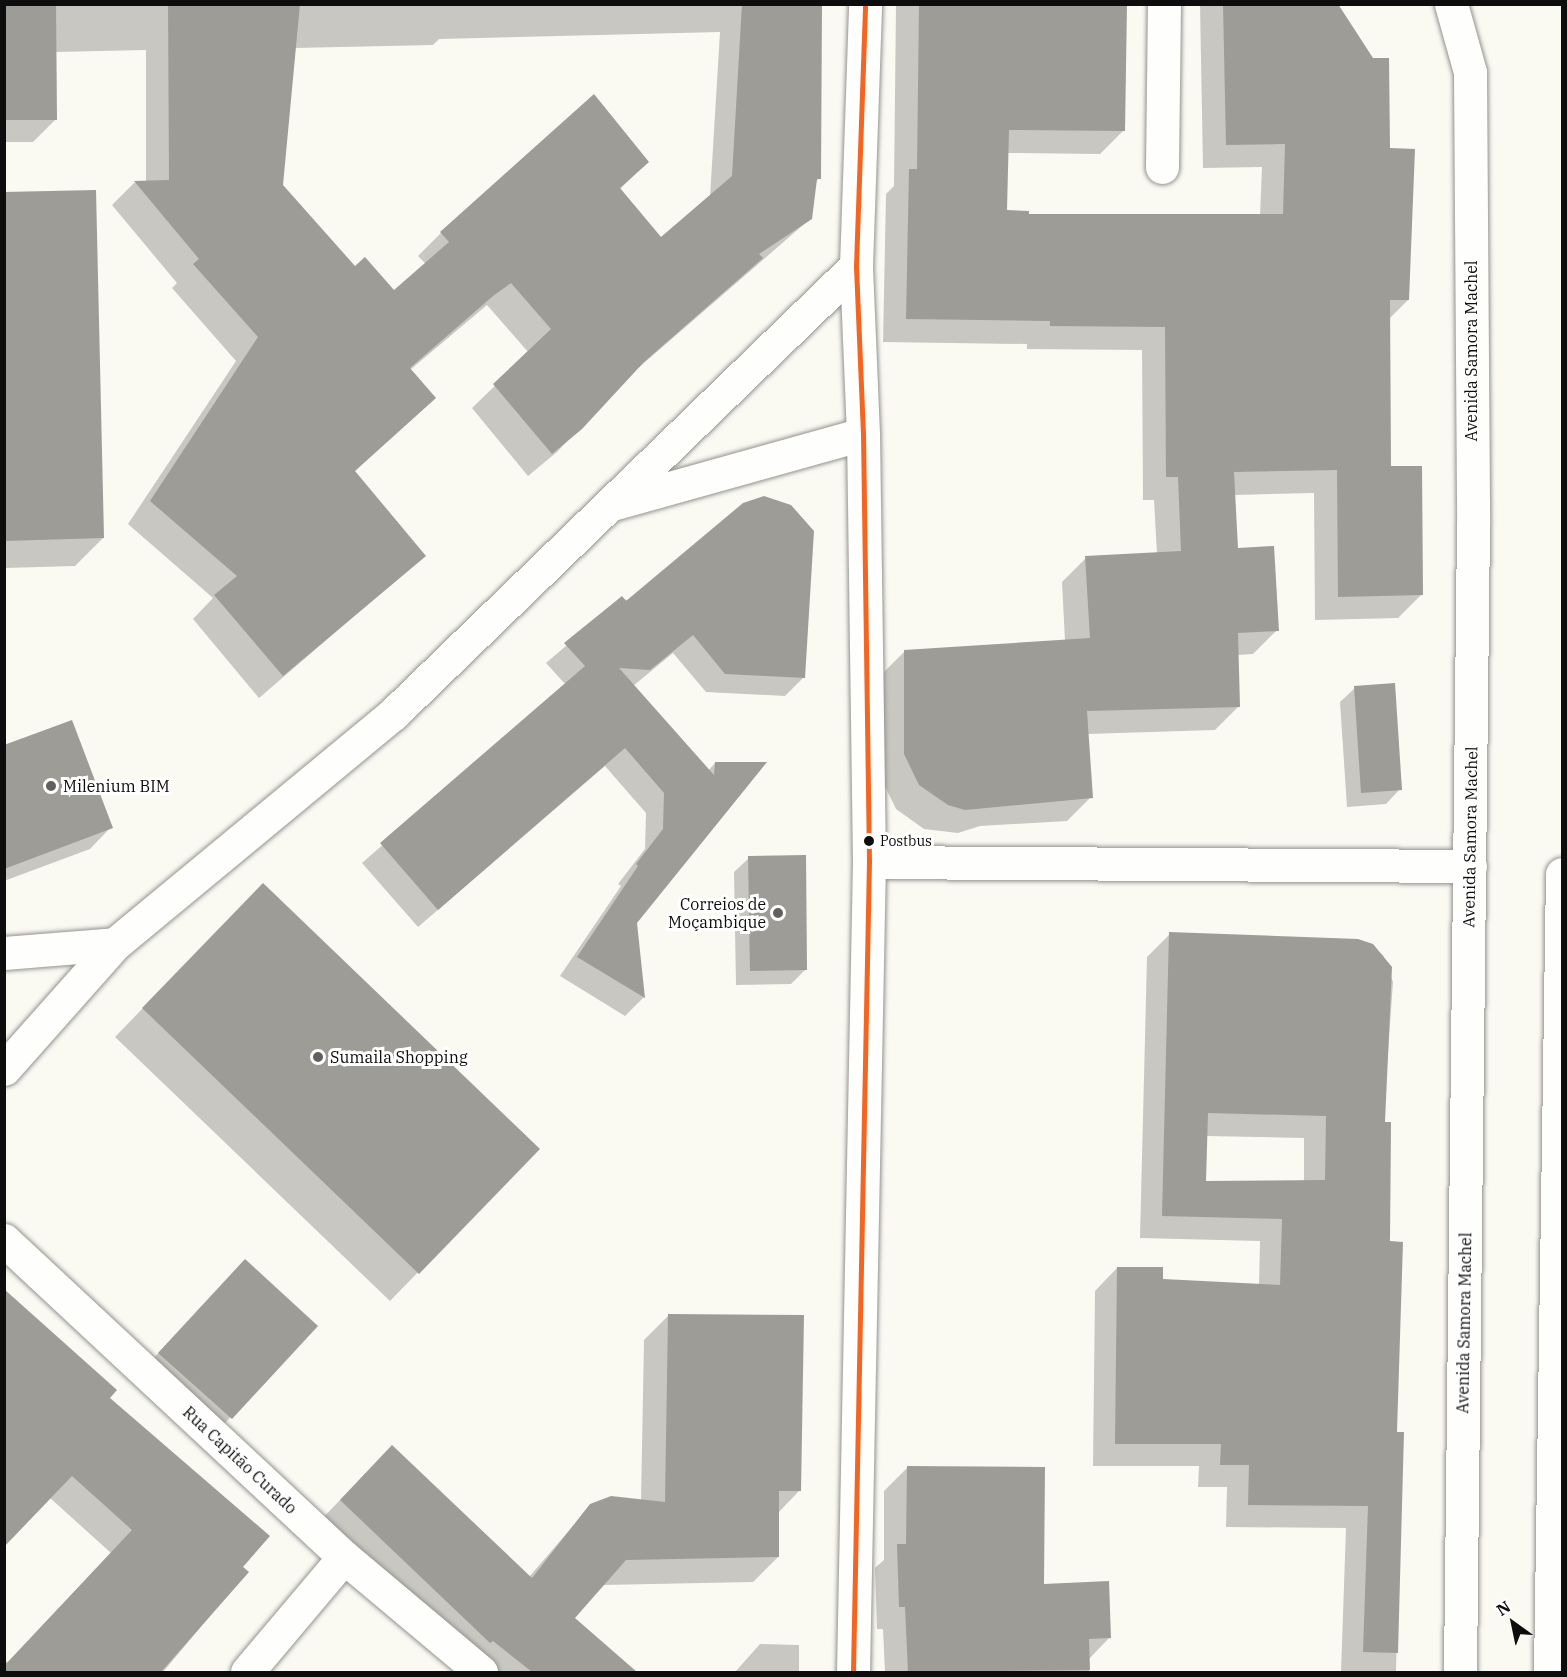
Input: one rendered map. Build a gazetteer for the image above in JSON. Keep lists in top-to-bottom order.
{
  "streets": {
    "street": ["Avenida Samora Machel", "Rua Capitão Curado"]
  },
  "places": [
    "Milenium BIM",
    "Postbus",
    "Correios de Moçambique",
    "Sumaila Shopping"
  ],
  "north": "top left"
}
